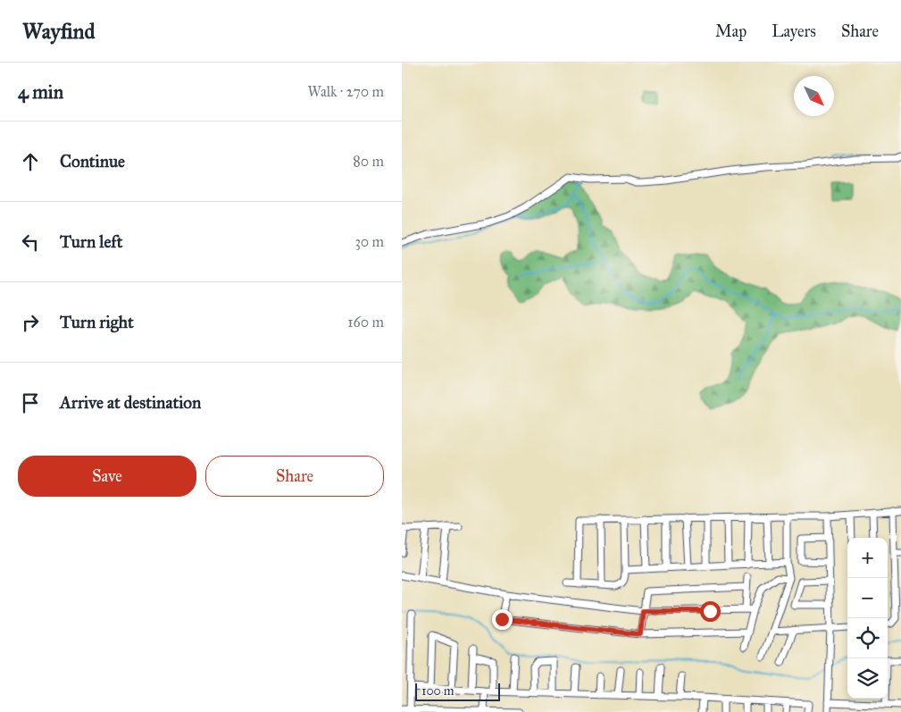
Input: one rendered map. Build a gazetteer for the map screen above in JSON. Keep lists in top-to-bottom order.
{
  "scale_bar": "100 m",
  "north": "bottom right",
  "page": {
    "header": "Wayfind",
    "nav": ["Map", "Layers", "Share"],
    "heading": ["4 min", "Walk · 270 m"],
    "list": [
      ["Continue", "80 m"],
      ["Turn left", "30 m"],
      ["Turn right", "160 m"],
      "Arrive at destination"
    ],
    "buttons": ["Save", "Share"],
    "map_buttons": ["+", "−"],
    "scale": "100 m"
  }
}
